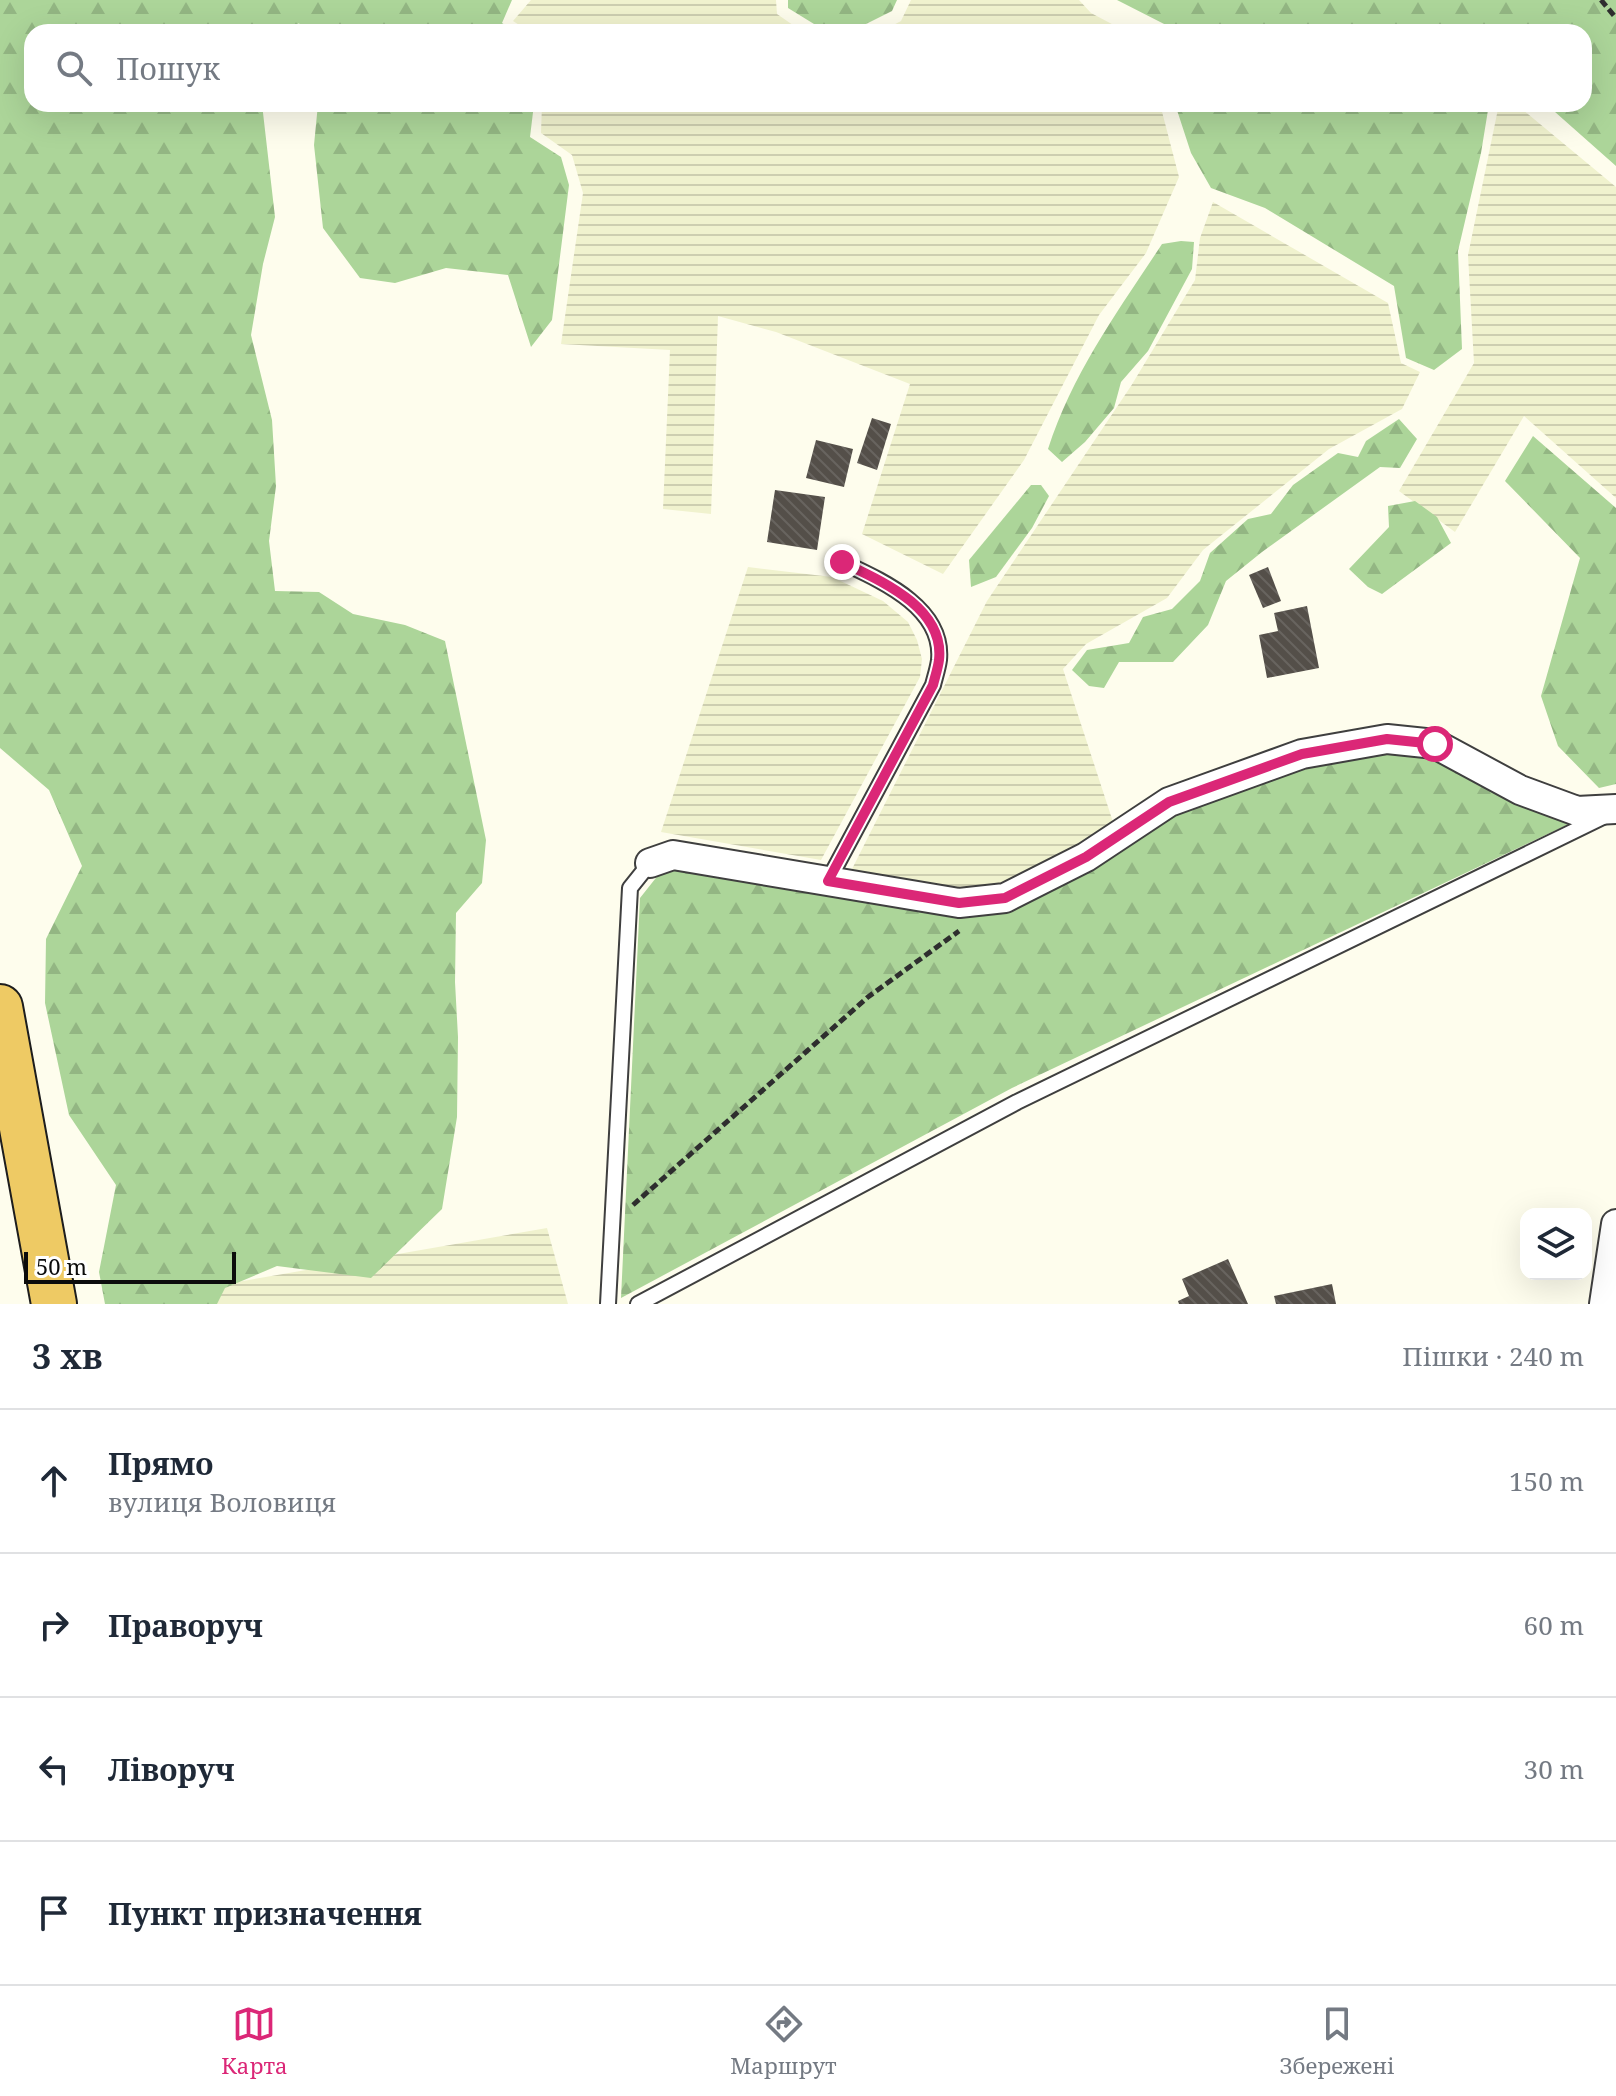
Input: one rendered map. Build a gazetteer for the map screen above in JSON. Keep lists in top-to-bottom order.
{
  "scale_bar": "50 m",
  "page": {
    "search": "Пошук",
    "scale": "50 m",
    "heading": ["3 хв", "Пішки · 240 m"],
    "list": [
      ["Прямо", "вулиця Воловиця", "150 m"],
      ["Праворуч", "60 m"],
      ["Ліворуч", "30 m"],
      "Пункт призначення"
    ],
    "nav": ["Карта", "Маршрут", "Збережені"]
  }
}
